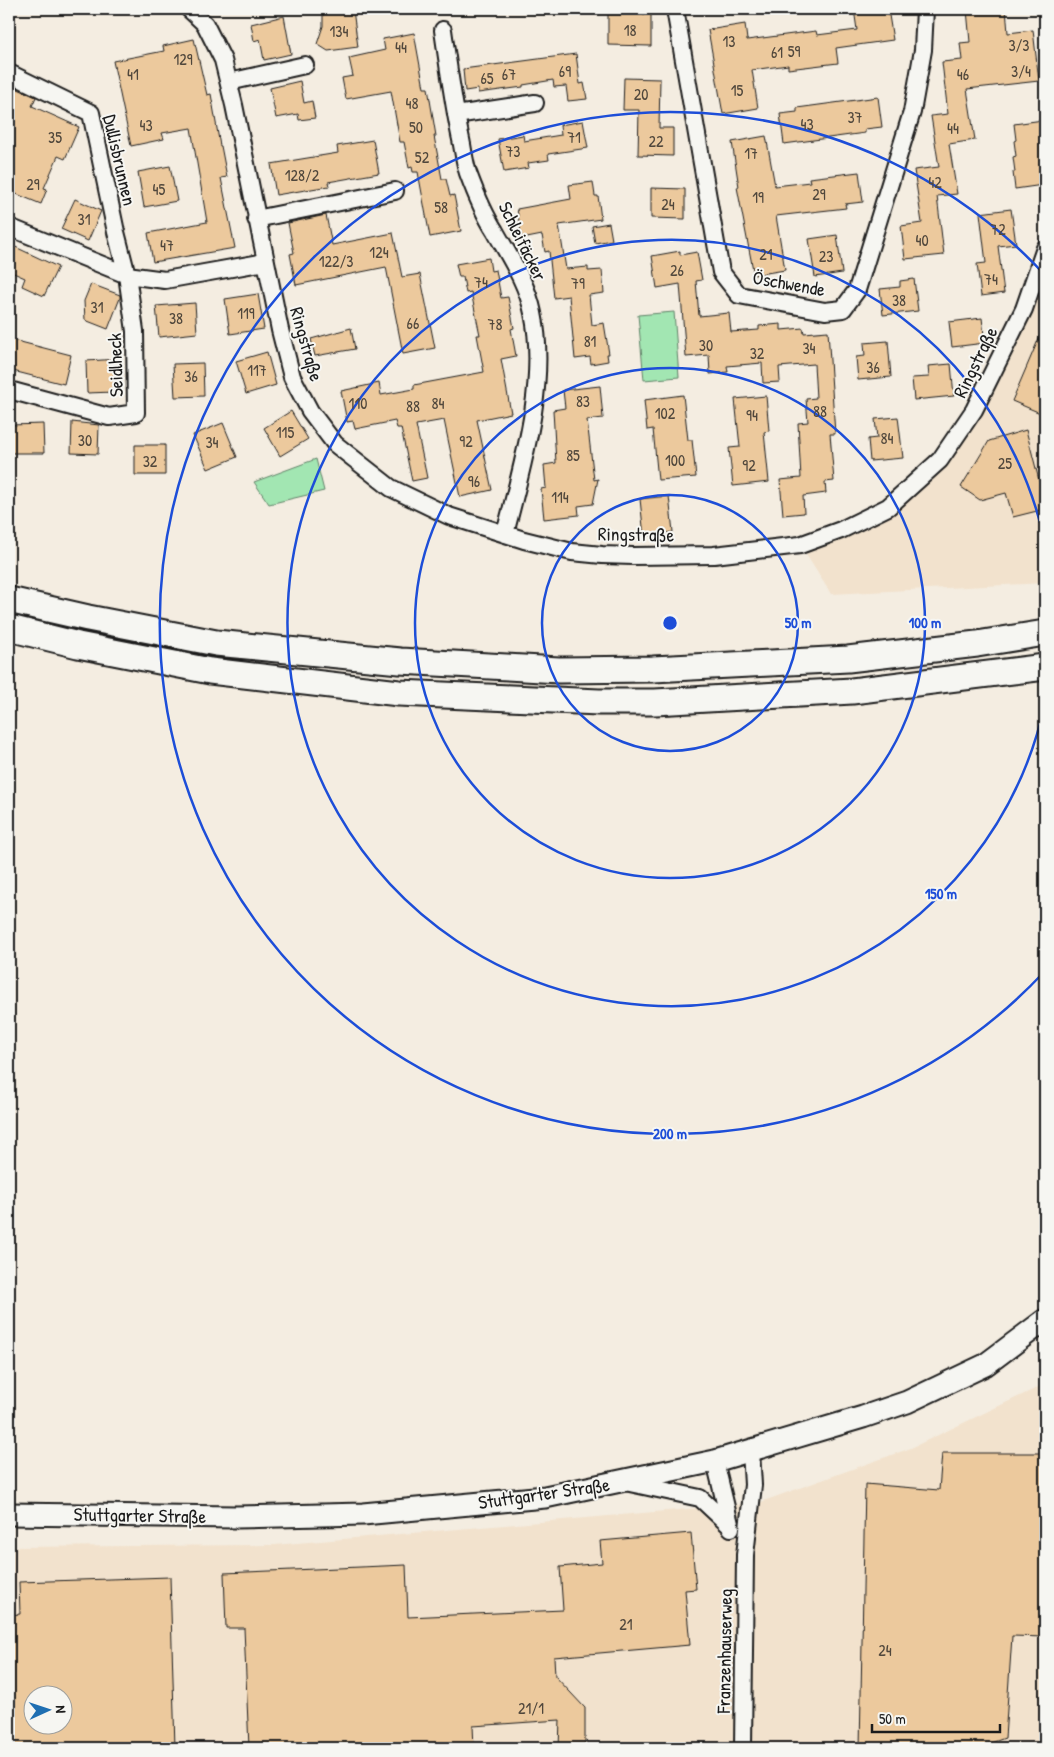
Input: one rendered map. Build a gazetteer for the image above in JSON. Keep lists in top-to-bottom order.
{
  "streets": {
    "main road": ["Stuttgarter Straße"],
    "street": [
      "Dullisbrunnen",
      "Schleifäcker",
      "Öschwende",
      "Ringstraße",
      "Seidlheck",
      "Franzenhauserweg"
    ]
  },
  "crossings": [
    ["Dullisbrunnen", "Seidlheck"],
    ["Schleifäcker", "Ringstraße"],
    ["Stuttgarter Straße", "Franzenhauserweg"]
  ],
  "house_numbers": [
    "18",
    "134",
    "13",
    "3/3",
    "44",
    "59",
    "61",
    "129",
    "69",
    "3/4",
    "41",
    "67",
    "46",
    "65",
    "15",
    "20",
    "48",
    "37",
    "43",
    "43",
    "50",
    "44",
    "35",
    "71",
    "22",
    "73",
    "17",
    "52",
    "128/2",
    "42",
    "29",
    "45",
    "29",
    "19",
    "24",
    "58",
    "31",
    "72",
    "40",
    "47",
    "124",
    "21",
    "23",
    "122/3",
    "26",
    "74",
    "74",
    "79",
    "38",
    "31",
    "119",
    "38",
    "66",
    "78",
    "81",
    "30",
    "34",
    "32",
    "36",
    "117",
    "36",
    "83",
    "110",
    "84",
    "88",
    "88",
    "102",
    "94",
    "115",
    "84",
    "30",
    "92",
    "34",
    "85",
    "100",
    "32",
    "25",
    "92",
    "96",
    "114",
    "21",
    "24",
    "21/1"
  ],
  "scale_bar": "50 m",
  "north": "right",
  "rings": [
    "50 m",
    "100 m",
    "150 m",
    "200 m"
  ]
}
